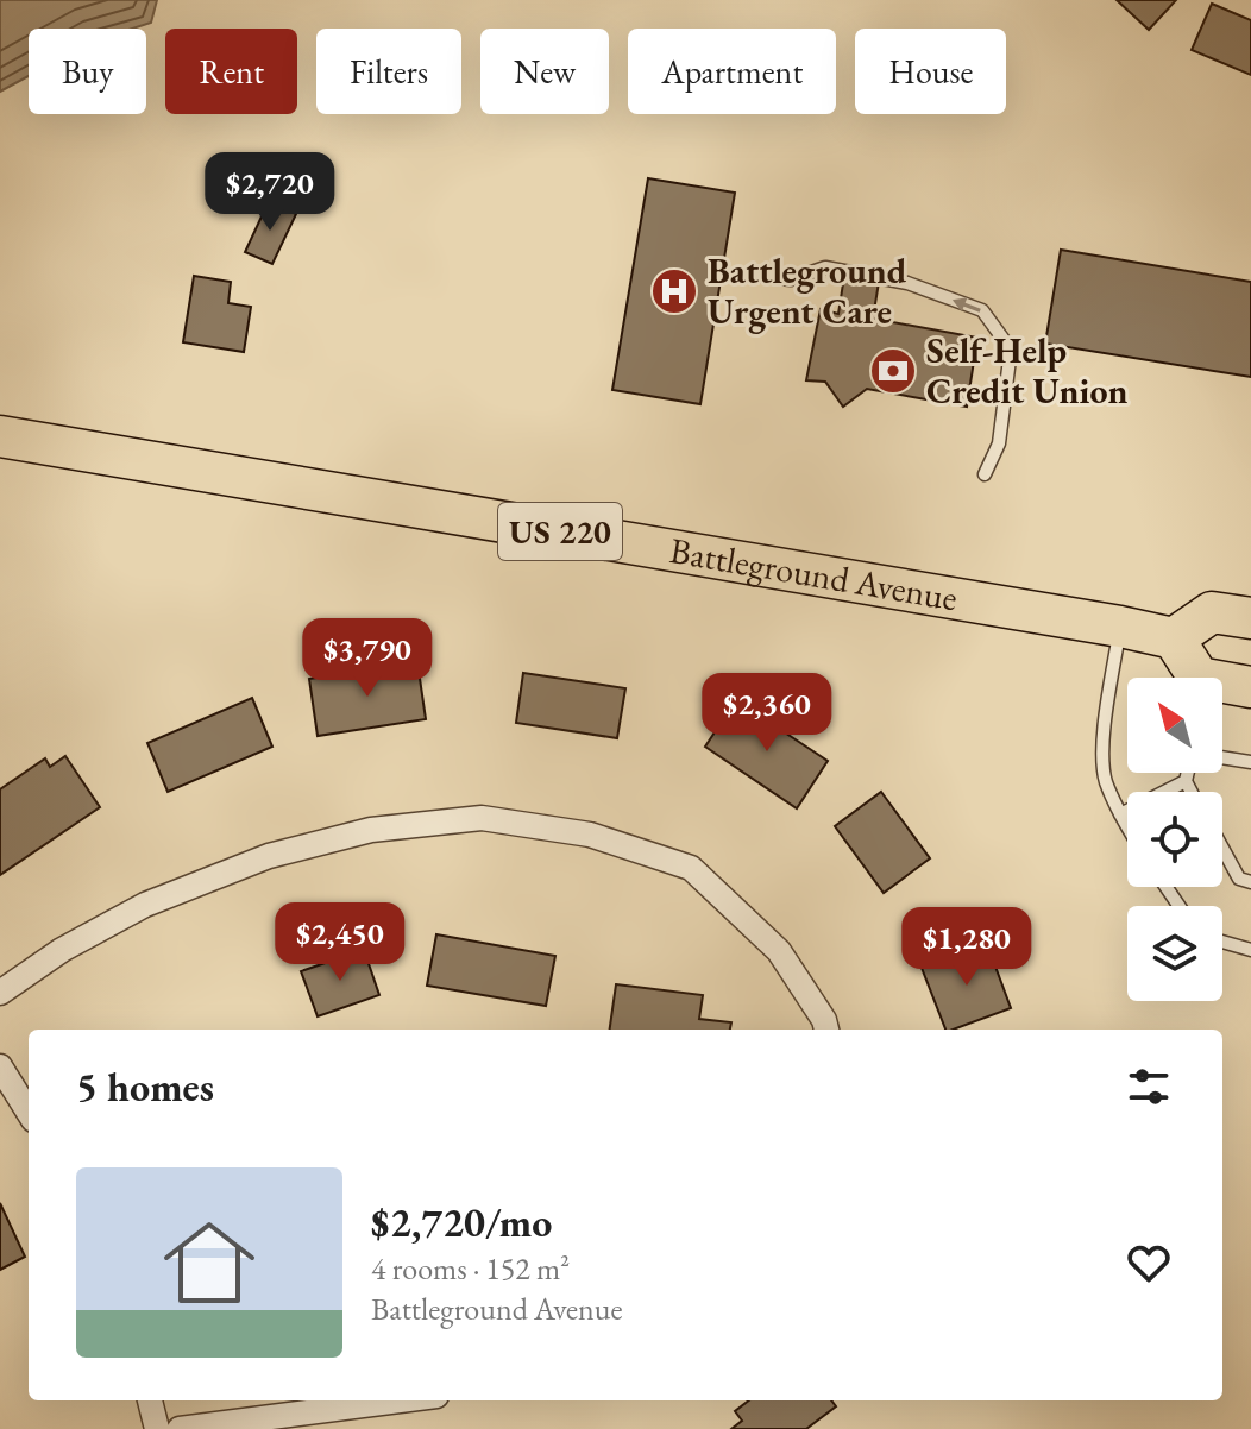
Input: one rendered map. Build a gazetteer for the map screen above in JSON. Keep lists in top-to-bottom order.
{
  "streets": {
    "main road": ["US 220", "Battleground Avenue"]
  },
  "places": {
    "hospital": ["Battleground Urgent Care"],
    "bank": ["Self-Help Credit Union"]
  },
  "north": "top left",
  "page": {
    "chip": [
      "Buy",
      "Rent",
      "Filters",
      "New",
      "Apartment",
      "House"
    ],
    "price": [
      "$2,720",
      "$3,790",
      "$2,360",
      "$2,450",
      "$1,280"
    ],
    "heading": "5 homes",
    "list": [
      {
        "name": "$2,720/mo",
        "note": "4 rooms · 152 m² · Battleground Avenue"
      }
    ]
  }
}
